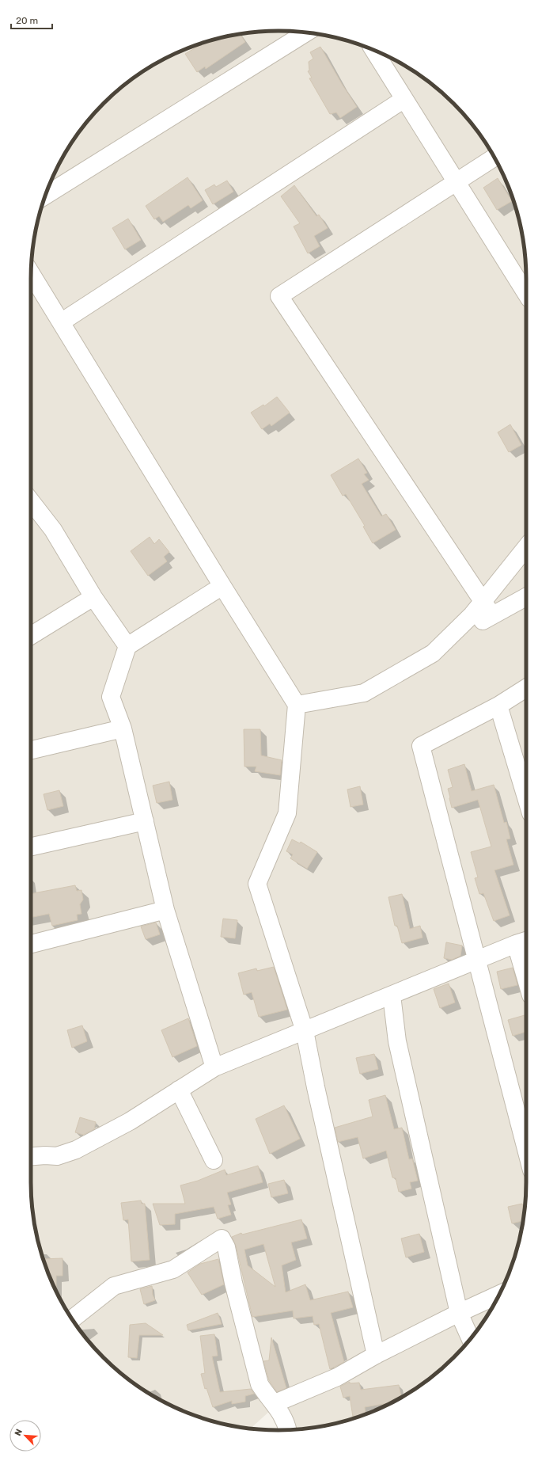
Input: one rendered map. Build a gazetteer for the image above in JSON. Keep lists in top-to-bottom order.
{
  "scale_bar": "20 m",
  "north": "top left"
}
